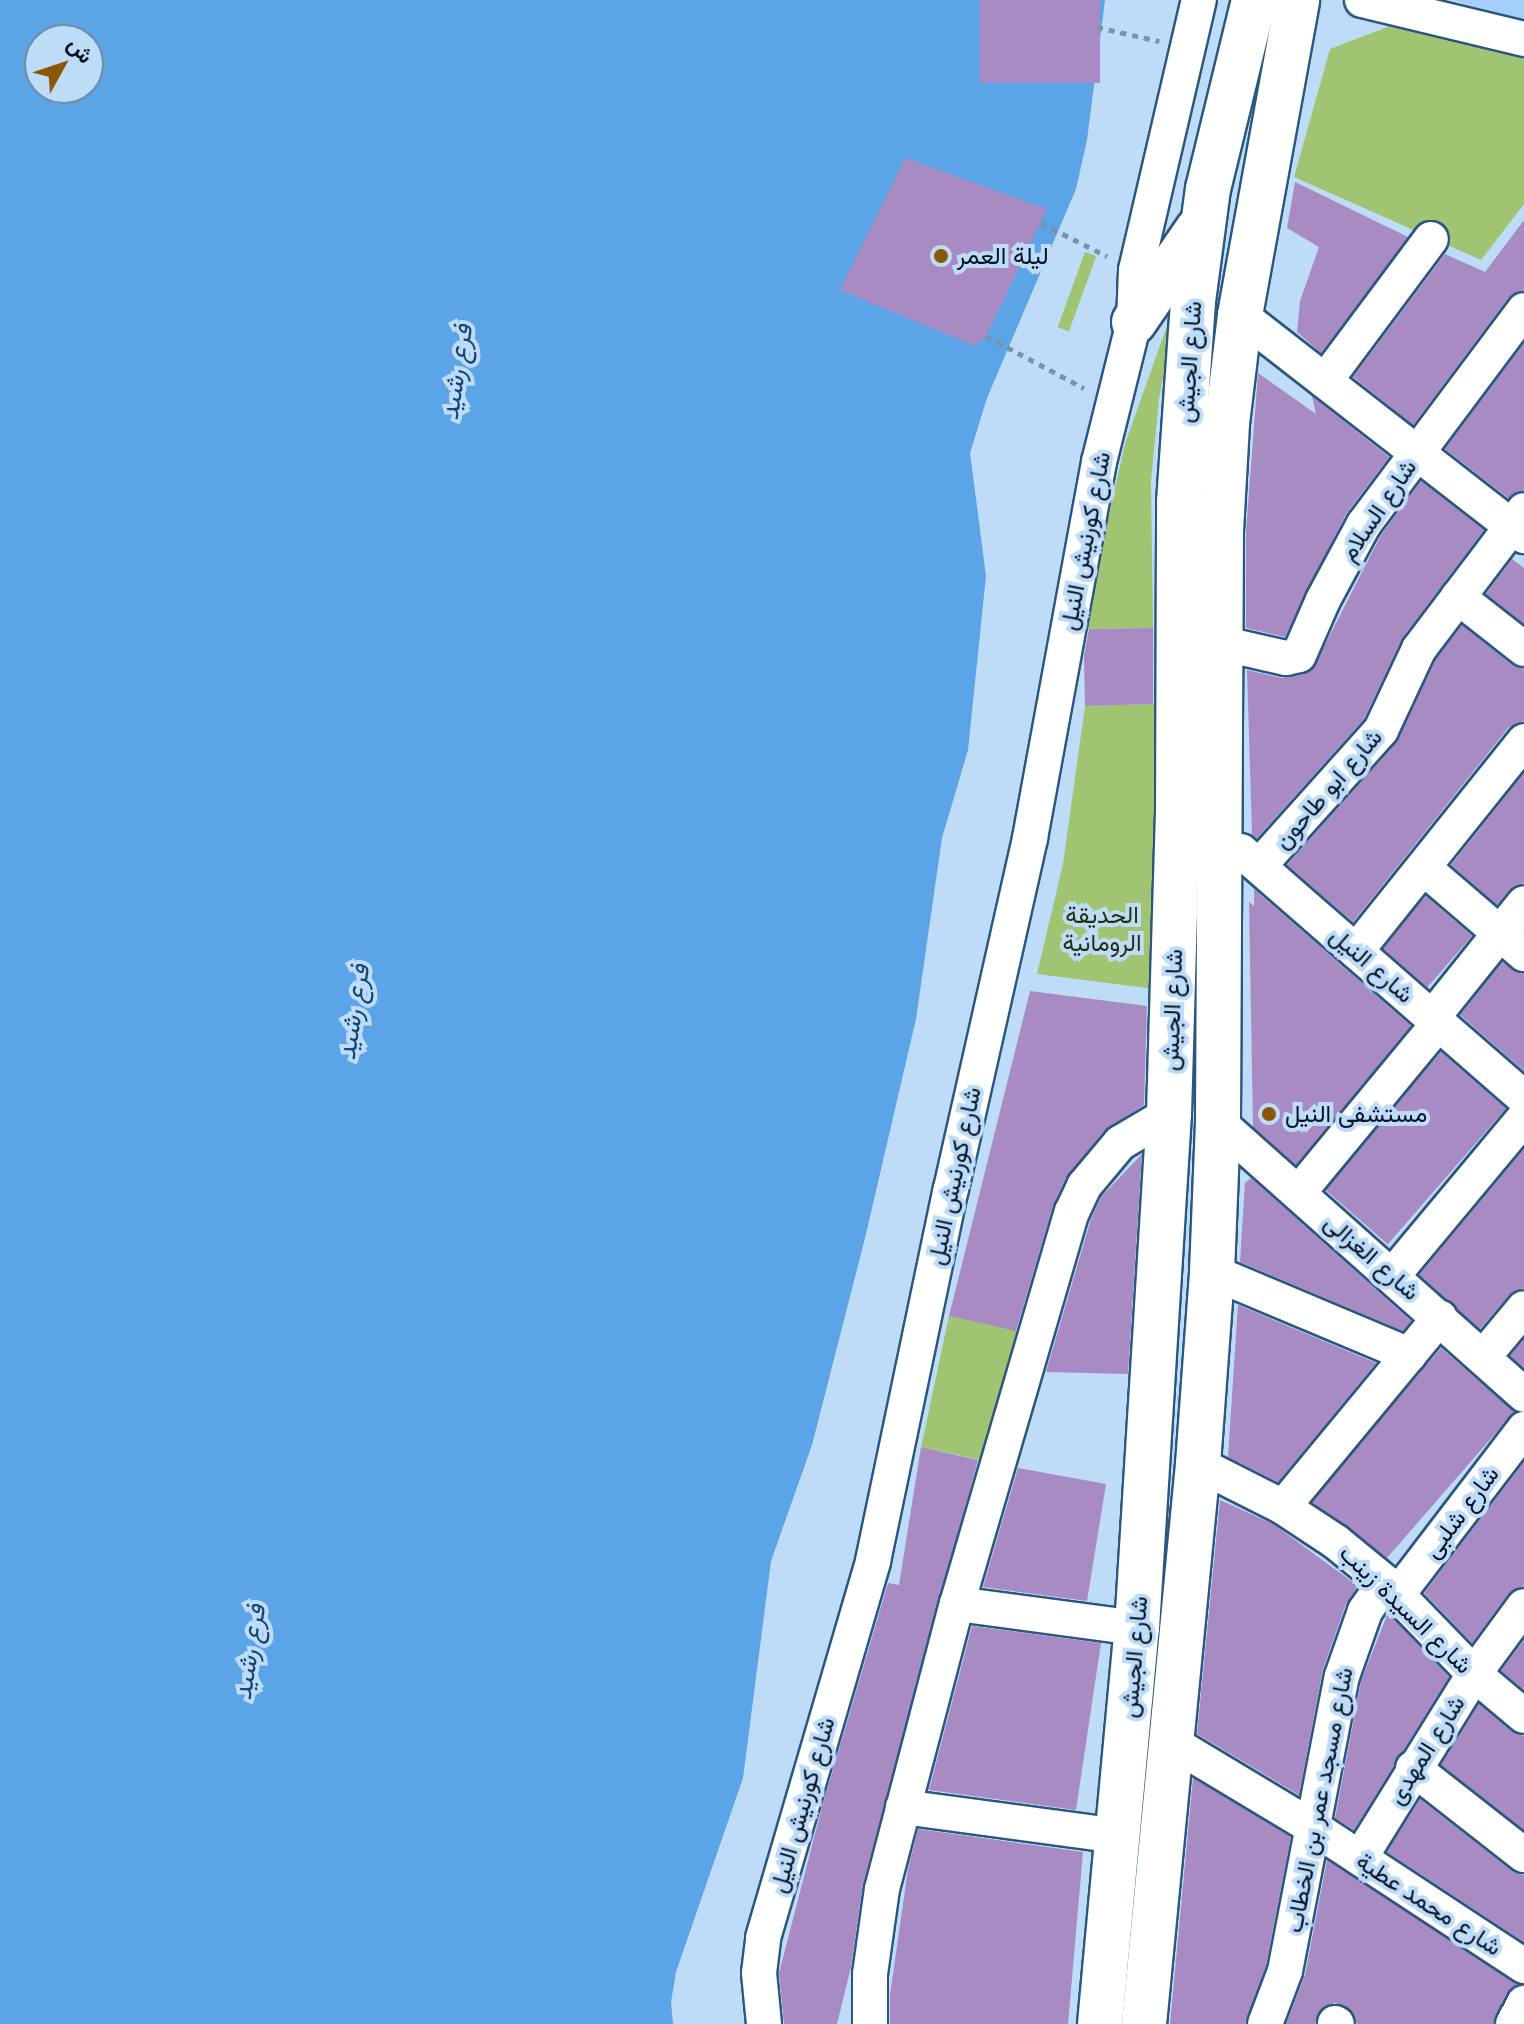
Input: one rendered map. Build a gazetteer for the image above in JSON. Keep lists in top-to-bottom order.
{
  "streets": {
    "main road": ["شارع الجيش"],
    "street": [
      "شارع السلام",
      "شارع كورنيش النيل",
      "شارع ابو طاحون",
      "شارع النيل",
      "شارع الغزالى",
      "شارع شلبى",
      "شارع السيدة زينب",
      "شارع المهدى",
      "شارع مسجد عمر بن الخطاب",
      "شارع محمد عطية"
    ]
  },
  "crossings": [
    ["شارع الجيش", "شارع السلام"],
    ["شارع الجيش", "شارع النيل"],
    ["شارع الجيش", "شارع الغزالى"],
    ["شارع الجيش", "شارع السيدة زينب"],
    ["شارع الجيش", "شارع محمد عطية"],
    ["شارع ابو طاحون", "شارع النيل"],
    ["شارع شلبى", "شارع السيدة زينب"],
    ["شارع شلبى", "شارع مسجد عمر بن الخطاب"],
    ["شارع السيدة زينب", "شارع المهدى"],
    ["شارع السيدة زينب", "شارع مسجد عمر بن الخطاب"],
    ["شارع المهدى", "شارع محمد عطية"],
    ["شارع مسجد عمر بن الخطاب", "شارع محمد عطية"]
  ],
  "water": ["فرع رشيد"],
  "parks": ["الحديقة الرومانية"],
  "places": ["ليلة العمر", "مستشفى النيل"],
  "north": "top right"
}
